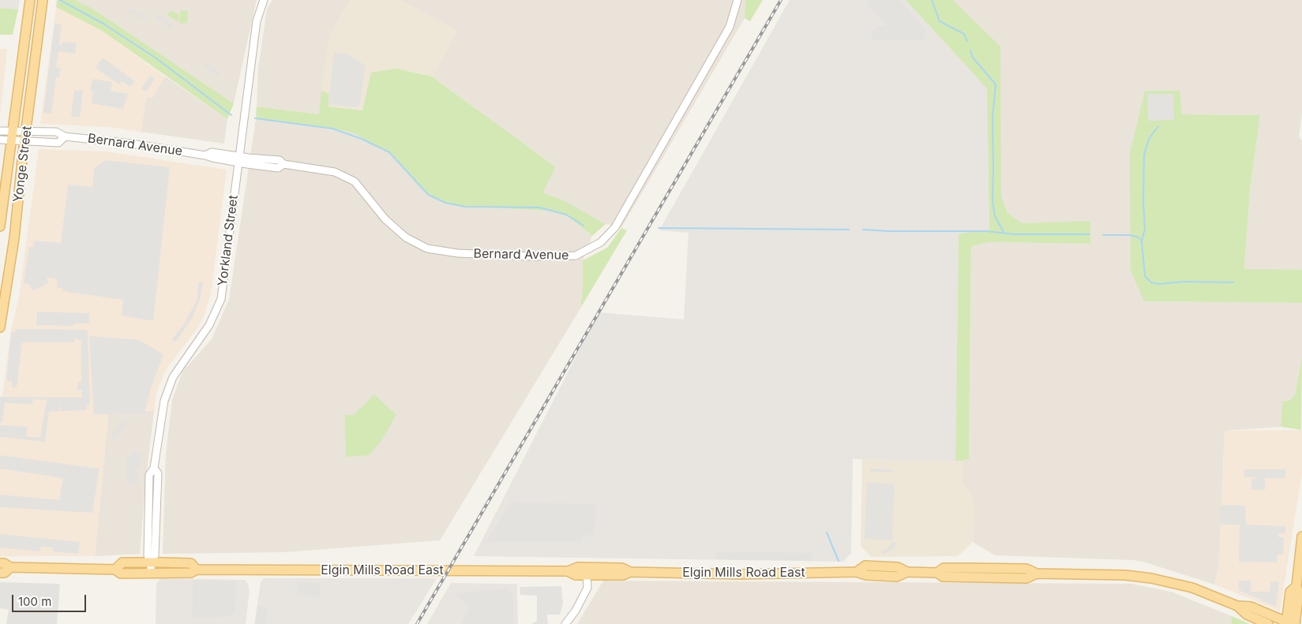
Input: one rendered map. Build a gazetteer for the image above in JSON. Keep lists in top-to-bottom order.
{
  "streets": {
    "main road": ["Yonge Street", "Elgin Mills Road East"],
    "street": ["Bernard Avenue", "Yorkland Street"]
  },
  "crossings": [
    ["Bernard Avenue", "Yonge Street"],
    ["Bernard Avenue", "Yorkland Street"],
    ["Yorkland Street", "Elgin Mills Road East"]
  ],
  "scale_bar": "100 m"
}
